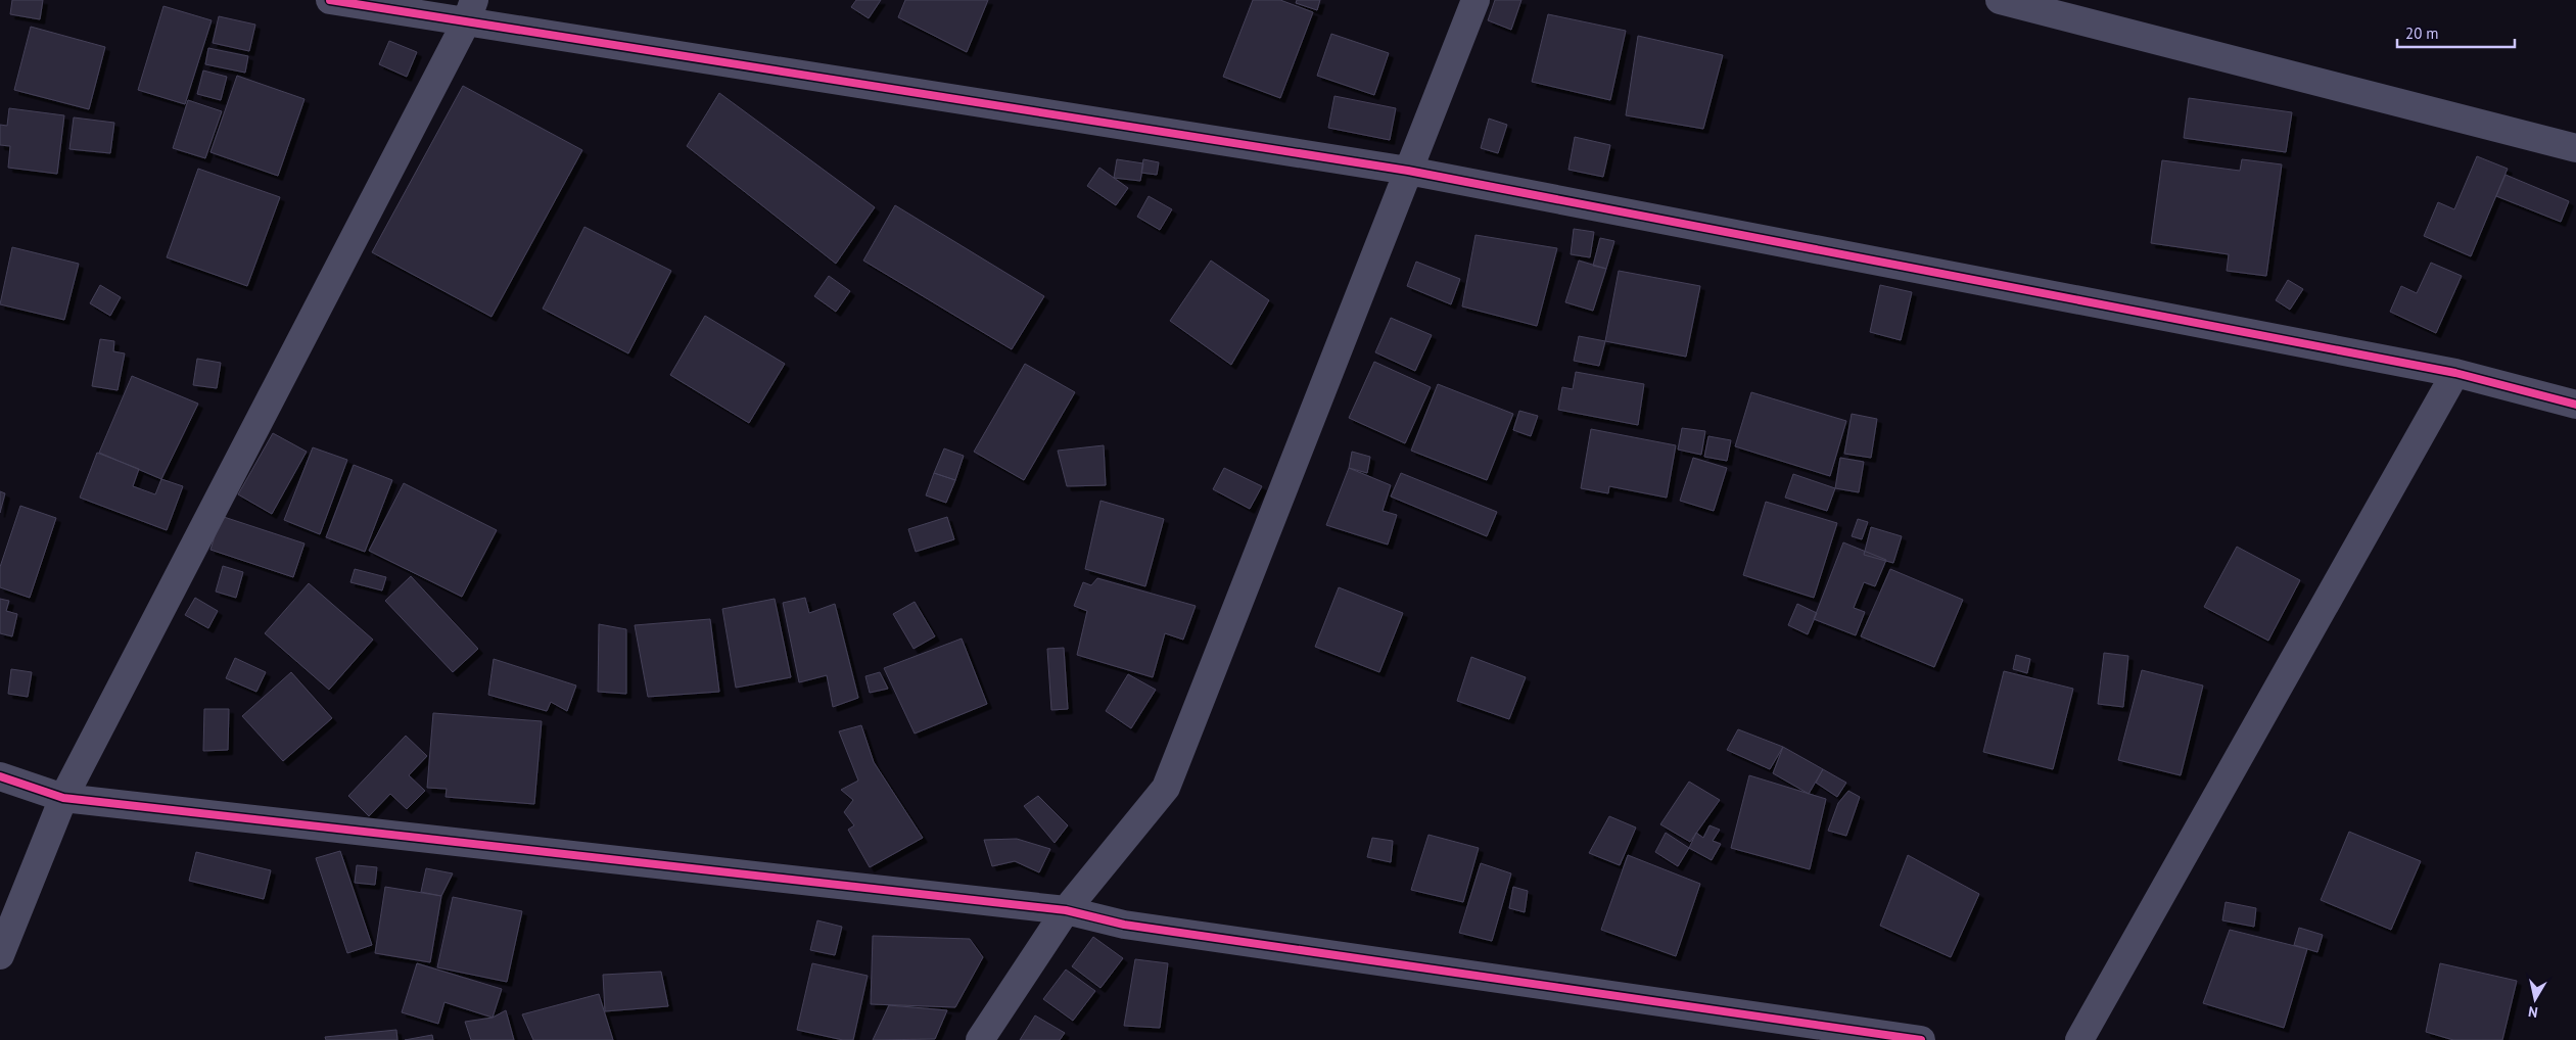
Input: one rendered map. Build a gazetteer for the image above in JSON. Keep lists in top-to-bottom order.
{
  "scale_bar": "20 m",
  "north": "bottom"
}
